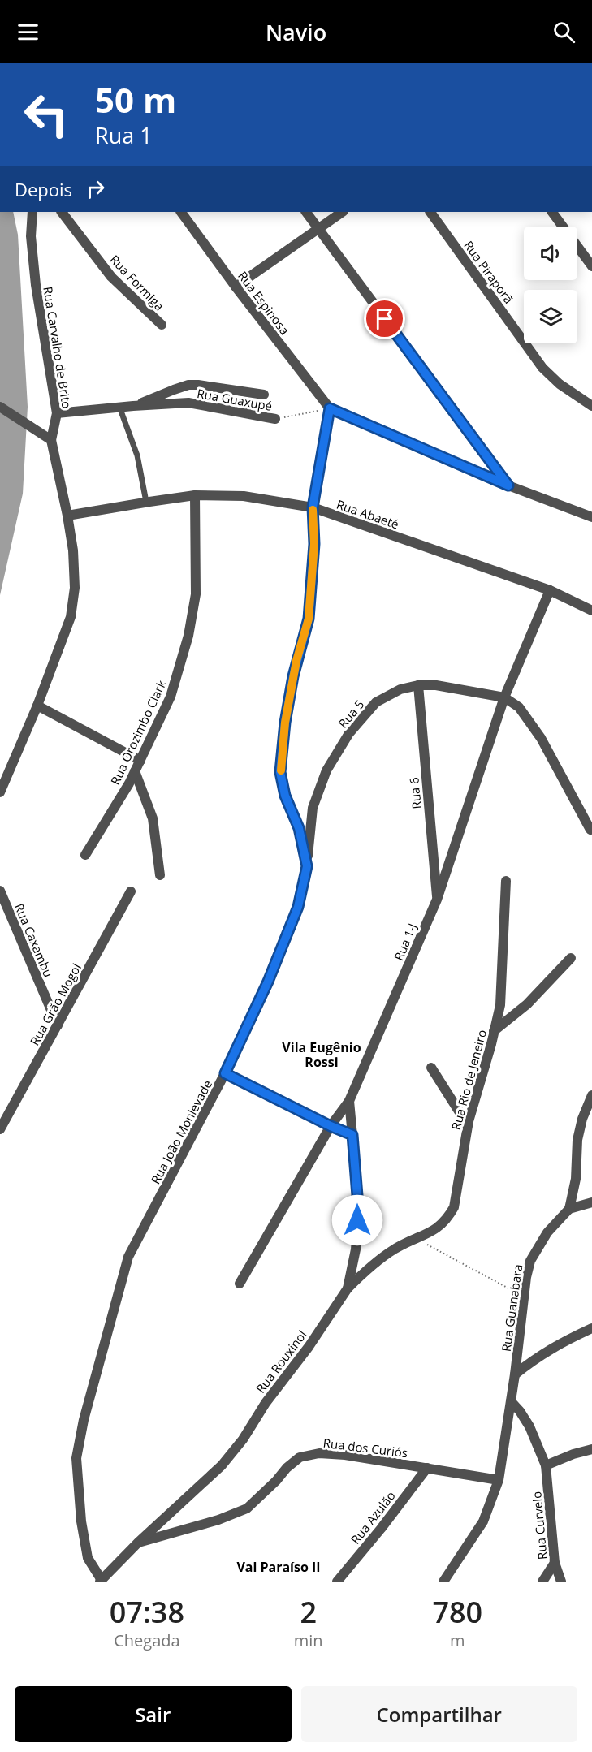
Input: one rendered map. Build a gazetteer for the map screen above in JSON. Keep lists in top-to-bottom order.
{
  "streets": {
    "street": [
      "Rua Piraporã",
      "Rua Formiga",
      "Rua Espinosa",
      "Rua Carvalho de Brito",
      "Rua Guaxupé",
      "Rua Abaeté",
      "Rua 5",
      "Rua Orozimbo Clark",
      "Rua 6",
      "Rua Caxambu",
      "Rua 1-J",
      "Rua Grão Mogol",
      "Rua Rio de Jeneiro",
      "Rua João Monlevade",
      "Rua Guanabara",
      "Rua Rouxinol",
      "Rua dos Curiós",
      "Rua Azulão",
      "Rua Curvelo"
    ]
  },
  "crossings": [
    ["Rua Espinosa", "Rua Guaxupé"],
    ["Rua Espinosa", "Rua João Monlevade"],
    ["Rua Carvalho de Brito", "Rua Guaxupé"],
    ["Rua Carvalho de Brito", "Rua Abaeté"],
    ["Rua Guaxupé", "Rua João Monlevade"],
    ["Rua Abaeté", "Rua Orozimbo Clark"],
    ["Rua Abaeté", "Rua 1-J"],
    ["Rua Abaeté", "Rua João Monlevade"],
    ["Rua 5", "Rua 6"],
    ["Rua 5", "Rua 1-J"],
    ["Rua 5", "Rua João Monlevade"],
    ["Rua 6", "Rua 1-J"],
    ["Rua Caxambu", "Rua Grão Mogol"],
    ["Rua 1-J", "Rua Rouxinol"],
    ["Rua Rio de Jeneiro", "Rua Rouxinol"],
    ["Rua João Monlevade", "Rua Rouxinol"],
    ["Rua Guanabara", "Rua dos Curiós"],
    ["Rua Guanabara", "Rua Curvelo"],
    ["Rua Rouxinol", "Rua dos Curiós"],
    ["Rua dos Curiós", "Rua Azulão"]
  ],
  "districts": ["Vila Eugênio Rossi", "Val Paraíso II"],
  "page": {
    "header": "Navio",
    "turn": ["50 m", "Rua 1"],
    "then": "Depois",
    "eta": [
      "07:38",
      "Chegada",
      "2",
      "min",
      "780",
      "m"
    ],
    "buttons": ["Sair", "Compartilhar"]
  }
}
